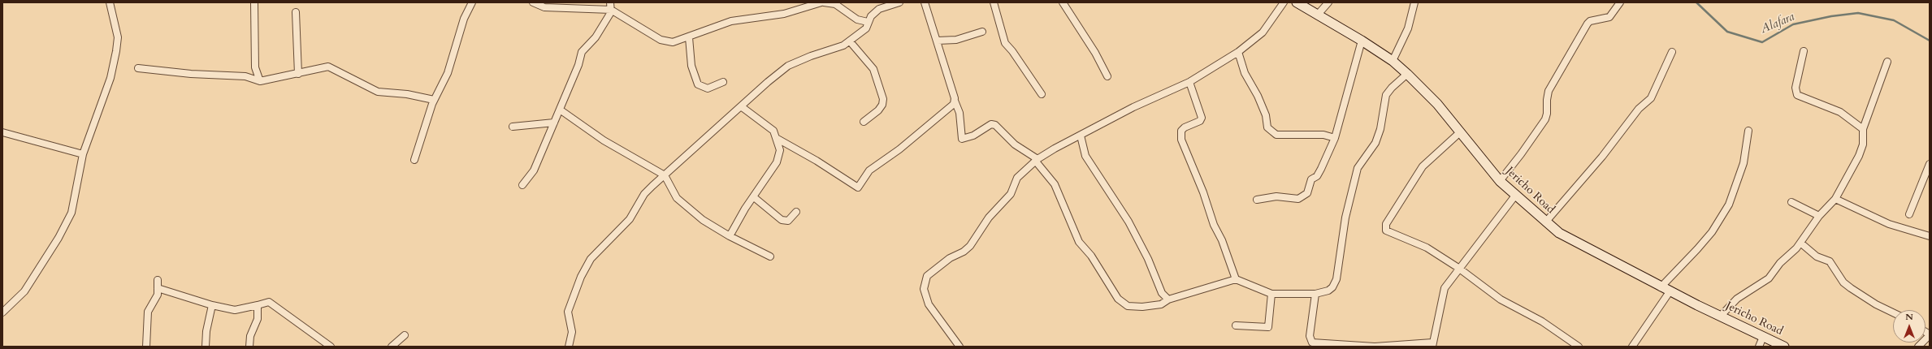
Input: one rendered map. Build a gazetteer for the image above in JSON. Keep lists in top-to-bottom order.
{
  "streets": {
    "street": ["Jericho Road"]
  },
  "water": ["Alafara"],
  "north": "top"
}
